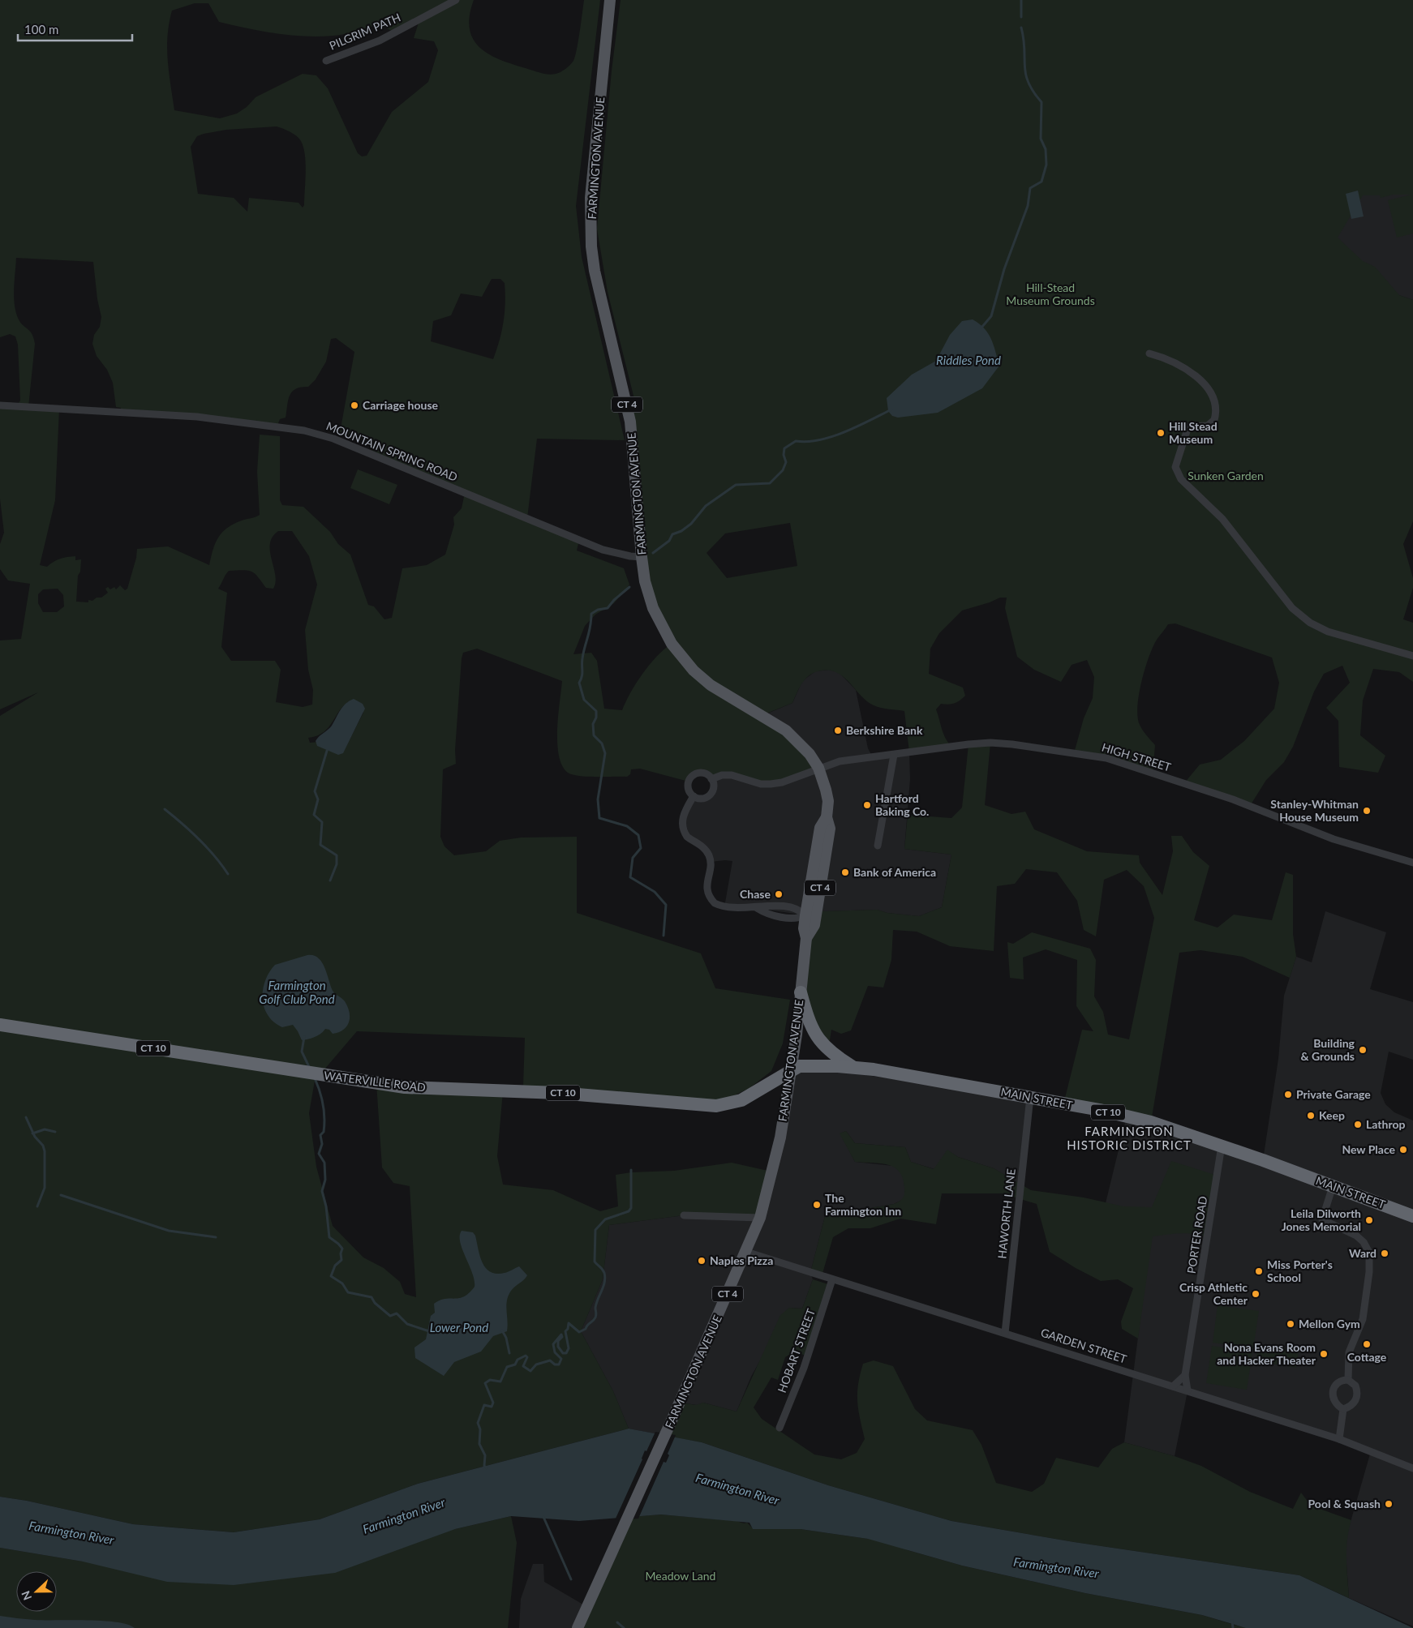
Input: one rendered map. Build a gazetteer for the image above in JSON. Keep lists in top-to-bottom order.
{
  "streets": {
    "highway": ["CT 10", "WATERVILLE ROAD", "MAIN STREET"],
    "main road": ["FARMINGTON AVENUE", "CT 4"],
    "street": [
      "PILGRIM PATH",
      "MOUNTAIN SPRING ROAD",
      "HIGH STREET",
      "HAWORTH LANE",
      "PORTER ROAD",
      "GARDEN STREET",
      "HOBART STREET"
    ]
  },
  "crossings": [
    ["FARMINGTON AVENUE", "MOUNTAIN SPRING ROAD"],
    ["FARMINGTON AVENUE", "HIGH STREET"],
    ["FARMINGTON AVENUE", "WATERVILLE ROAD"],
    ["FARMINGTON AVENUE", "MAIN STREET"],
    ["FARMINGTON AVENUE", "GARDEN STREET"],
    ["WATERVILLE ROAD", "MAIN STREET"],
    ["MAIN STREET", "HAWORTH LANE"],
    ["MAIN STREET", "PORTER ROAD"],
    ["HAWORTH LANE", "GARDEN STREET"],
    ["PORTER ROAD", "GARDEN STREET"],
    ["GARDEN STREET", "HOBART STREET"]
  ],
  "districts": ["FARMINGTON HISTORIC DISTRICT"],
  "water": [
    "Riddles Pond",
    "Farmington Golf Club Pond",
    "Lower Pond",
    "Farmington River"
  ],
  "parks": ["Hill-Stead Museum Grounds", "Sunken Garden", "Meadow Land"],
  "places": [
    "Carriage house",
    "Hill Stead Museum",
    "Berkshire Bank",
    "Hartford Baking Co.",
    "Stanley-Whitman House Museum",
    "Bank of America",
    "Chase",
    "Building & Grounds",
    "Private Garage",
    "Keep",
    "Lathrop",
    "New Place",
    "The Farmington Inn",
    "Leila Dilworth Jones Memorial",
    "Ward",
    "Naples Pizza",
    "Miss Porter's School",
    "Crisp Athletic Center",
    "Mellon Gym",
    "Cottage",
    "Nona Evans Room and Hacker Theater",
    "Pool & Squash"
  ],
  "scale_bar": "100 m",
  "north": "left"
}
